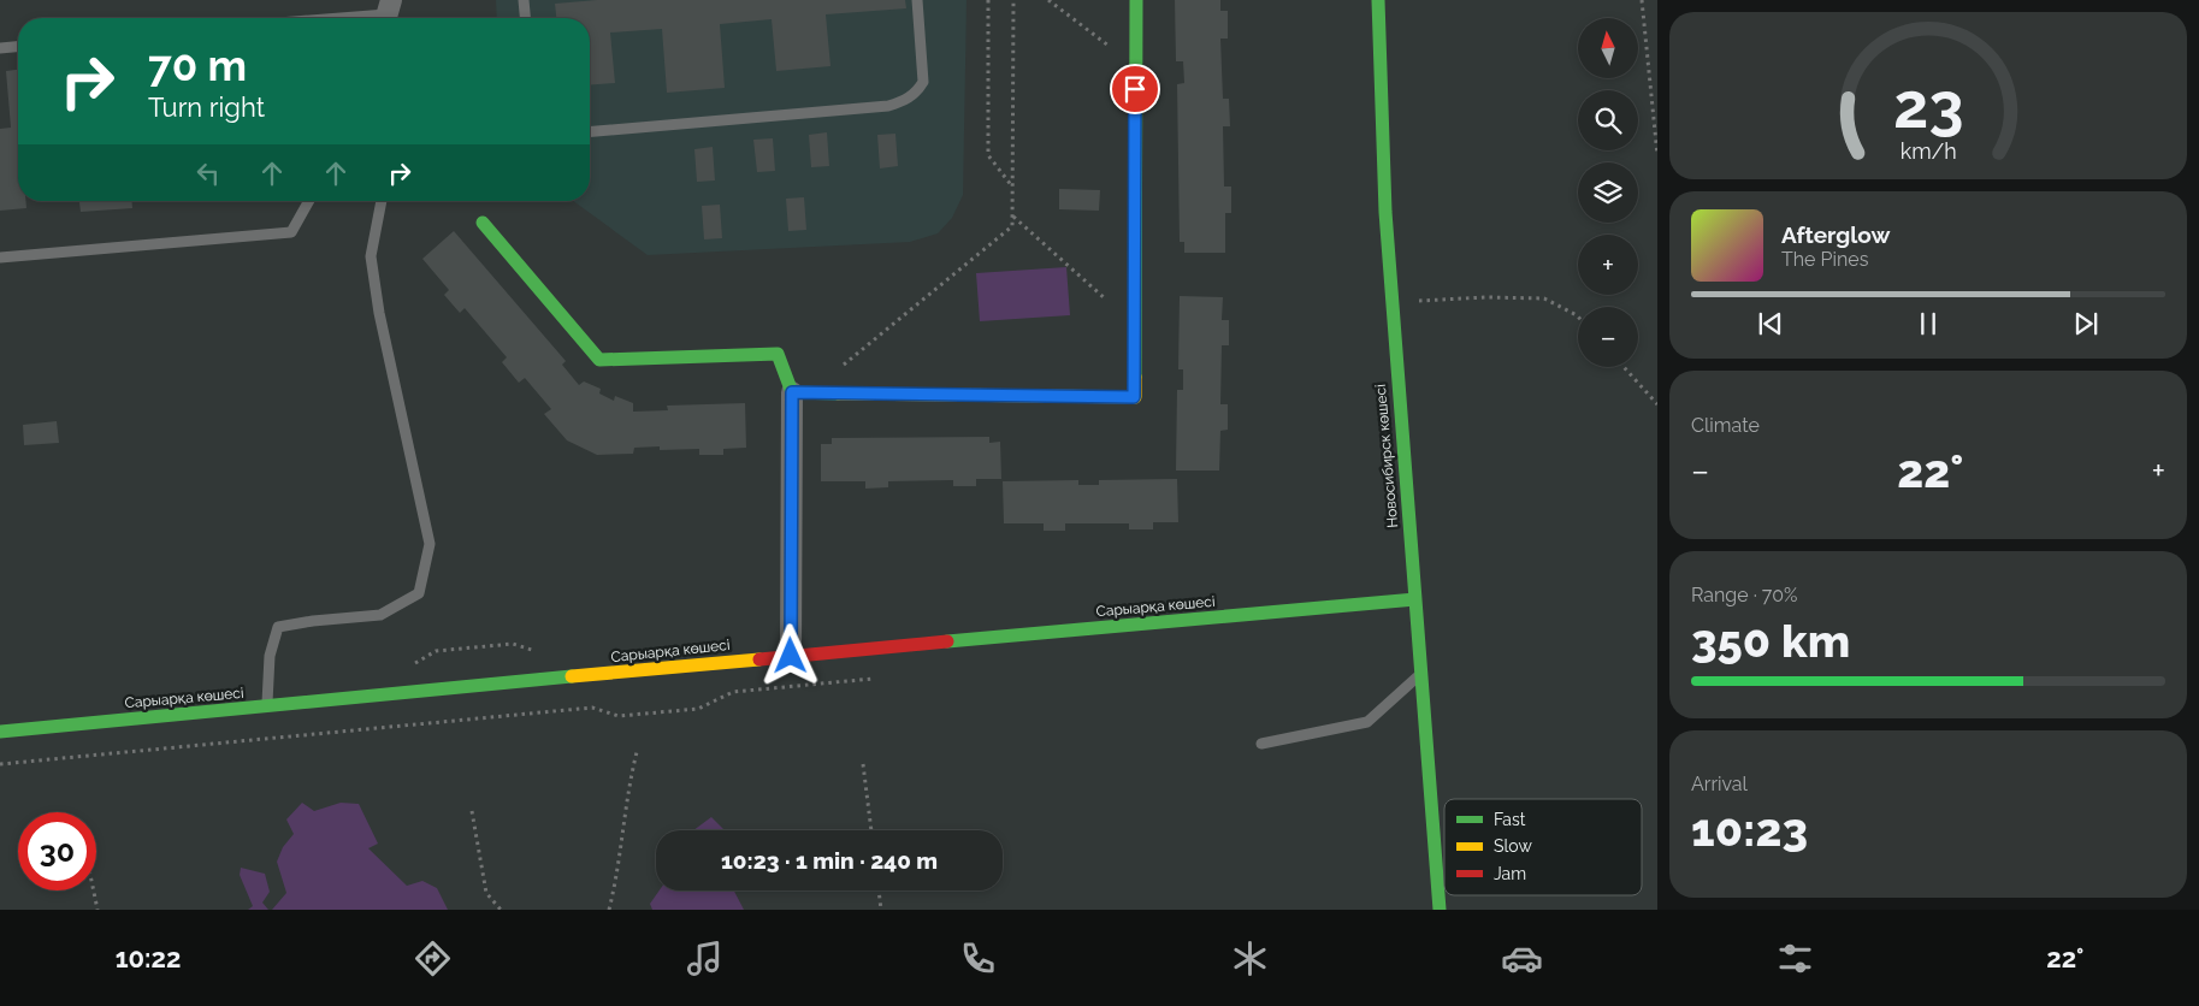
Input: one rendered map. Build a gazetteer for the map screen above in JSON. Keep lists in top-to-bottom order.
{
  "streets": {
    "street": ["Новосибирск көшесі", "Сарыарқа көшесі"]
  },
  "crossings": [
    ["Новосибирск көшесі", "Сарыарқа көшесі"]
  ],
  "legend": ["Fast", "Slow", "Jam"],
  "north": "top",
  "page": {
    "map_buttons": ["+", "−"],
    "turn": ["70 m", "Turn right"],
    "song": ["Afterglow", "The Pines"],
    "tile": [
      "Climate",
      ["Range · 70%", "350 km"],
      ["Arrival", "10:23"]
    ],
    "heat": ["−", "22°", "+"],
    "limit": "30",
    "trip": "10:23 · 1 min · 240 m",
    "tabs": ["10:22", "22°"],
    "gauge": ["23", "km/h"]
  }
}
